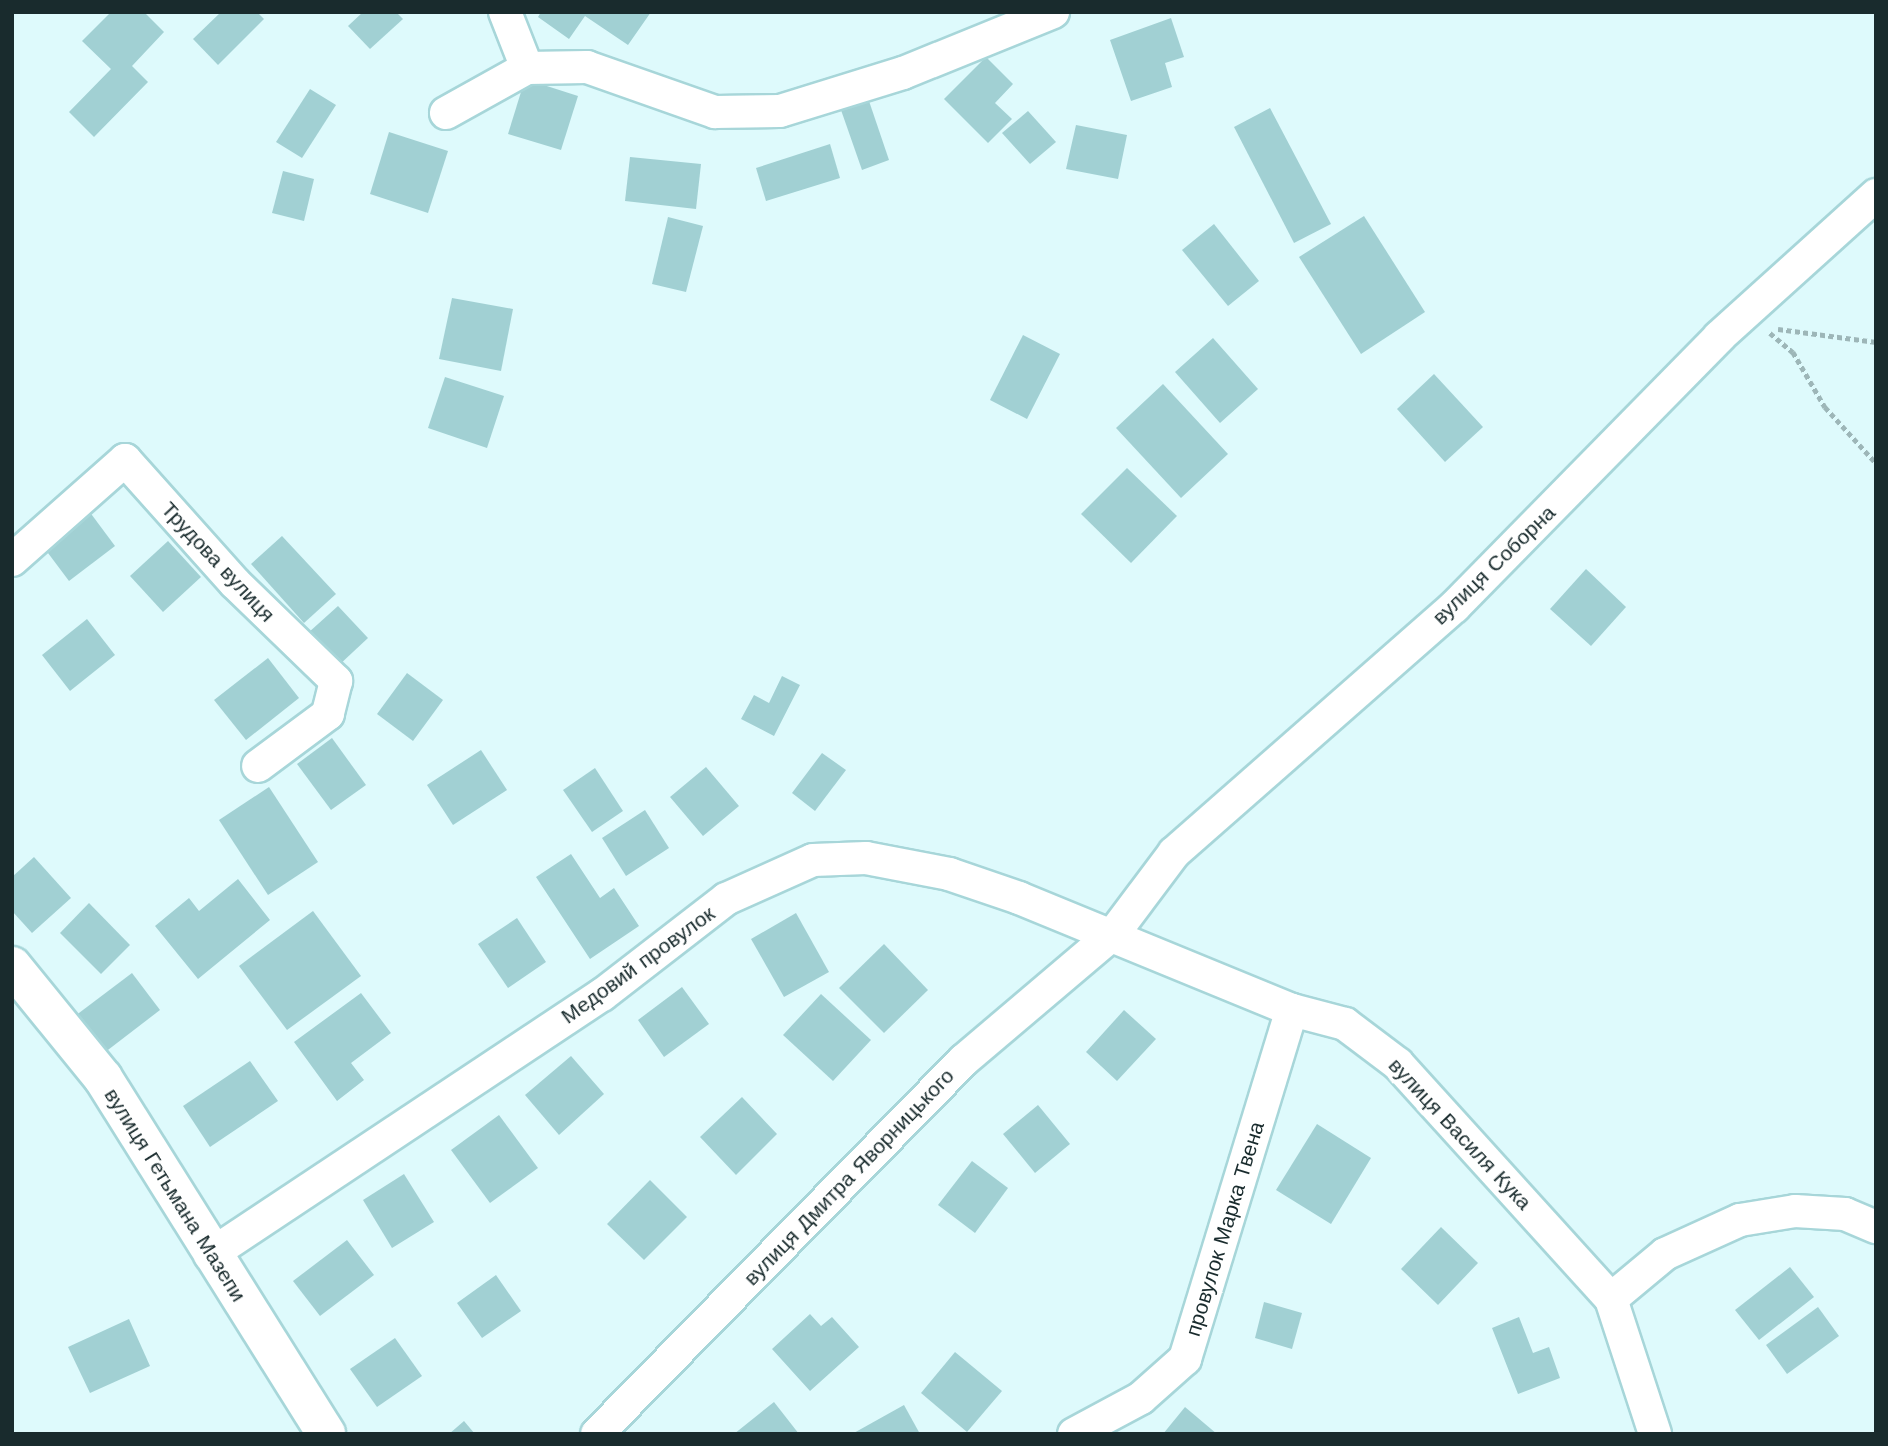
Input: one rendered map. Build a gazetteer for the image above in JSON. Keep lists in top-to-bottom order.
{
  "streets": {
    "street": [
      "Трудова вулиця",
      "вулиця Соборна",
      "Медовий провулок",
      "вулиця Василя Кука",
      "вулиця Дмитра Яворницького",
      "вулиця Гетьмана Мазепи",
      "провулок Марка Твена"
    ]
  },
  "crossings": [
    ["вулиця Соборна", "Медовий провулок"],
    ["вулиця Соборна", "вулиця Василя Кука"],
    ["вулиця Соборна", "вулиця Дмитра Яворницького"],
    ["Медовий провулок", "вулиця Василя Кука"],
    ["Медовий провулок", "вулиця Дмитра Яворницького"],
    ["Медовий провулок", "вулиця Гетьмана Мазепи"],
    ["вулиця Василя Кука", "вулиця Дмитра Яворницького"],
    ["вулиця Василя Кука", "провулок Марка Твена"]
  ]
}
